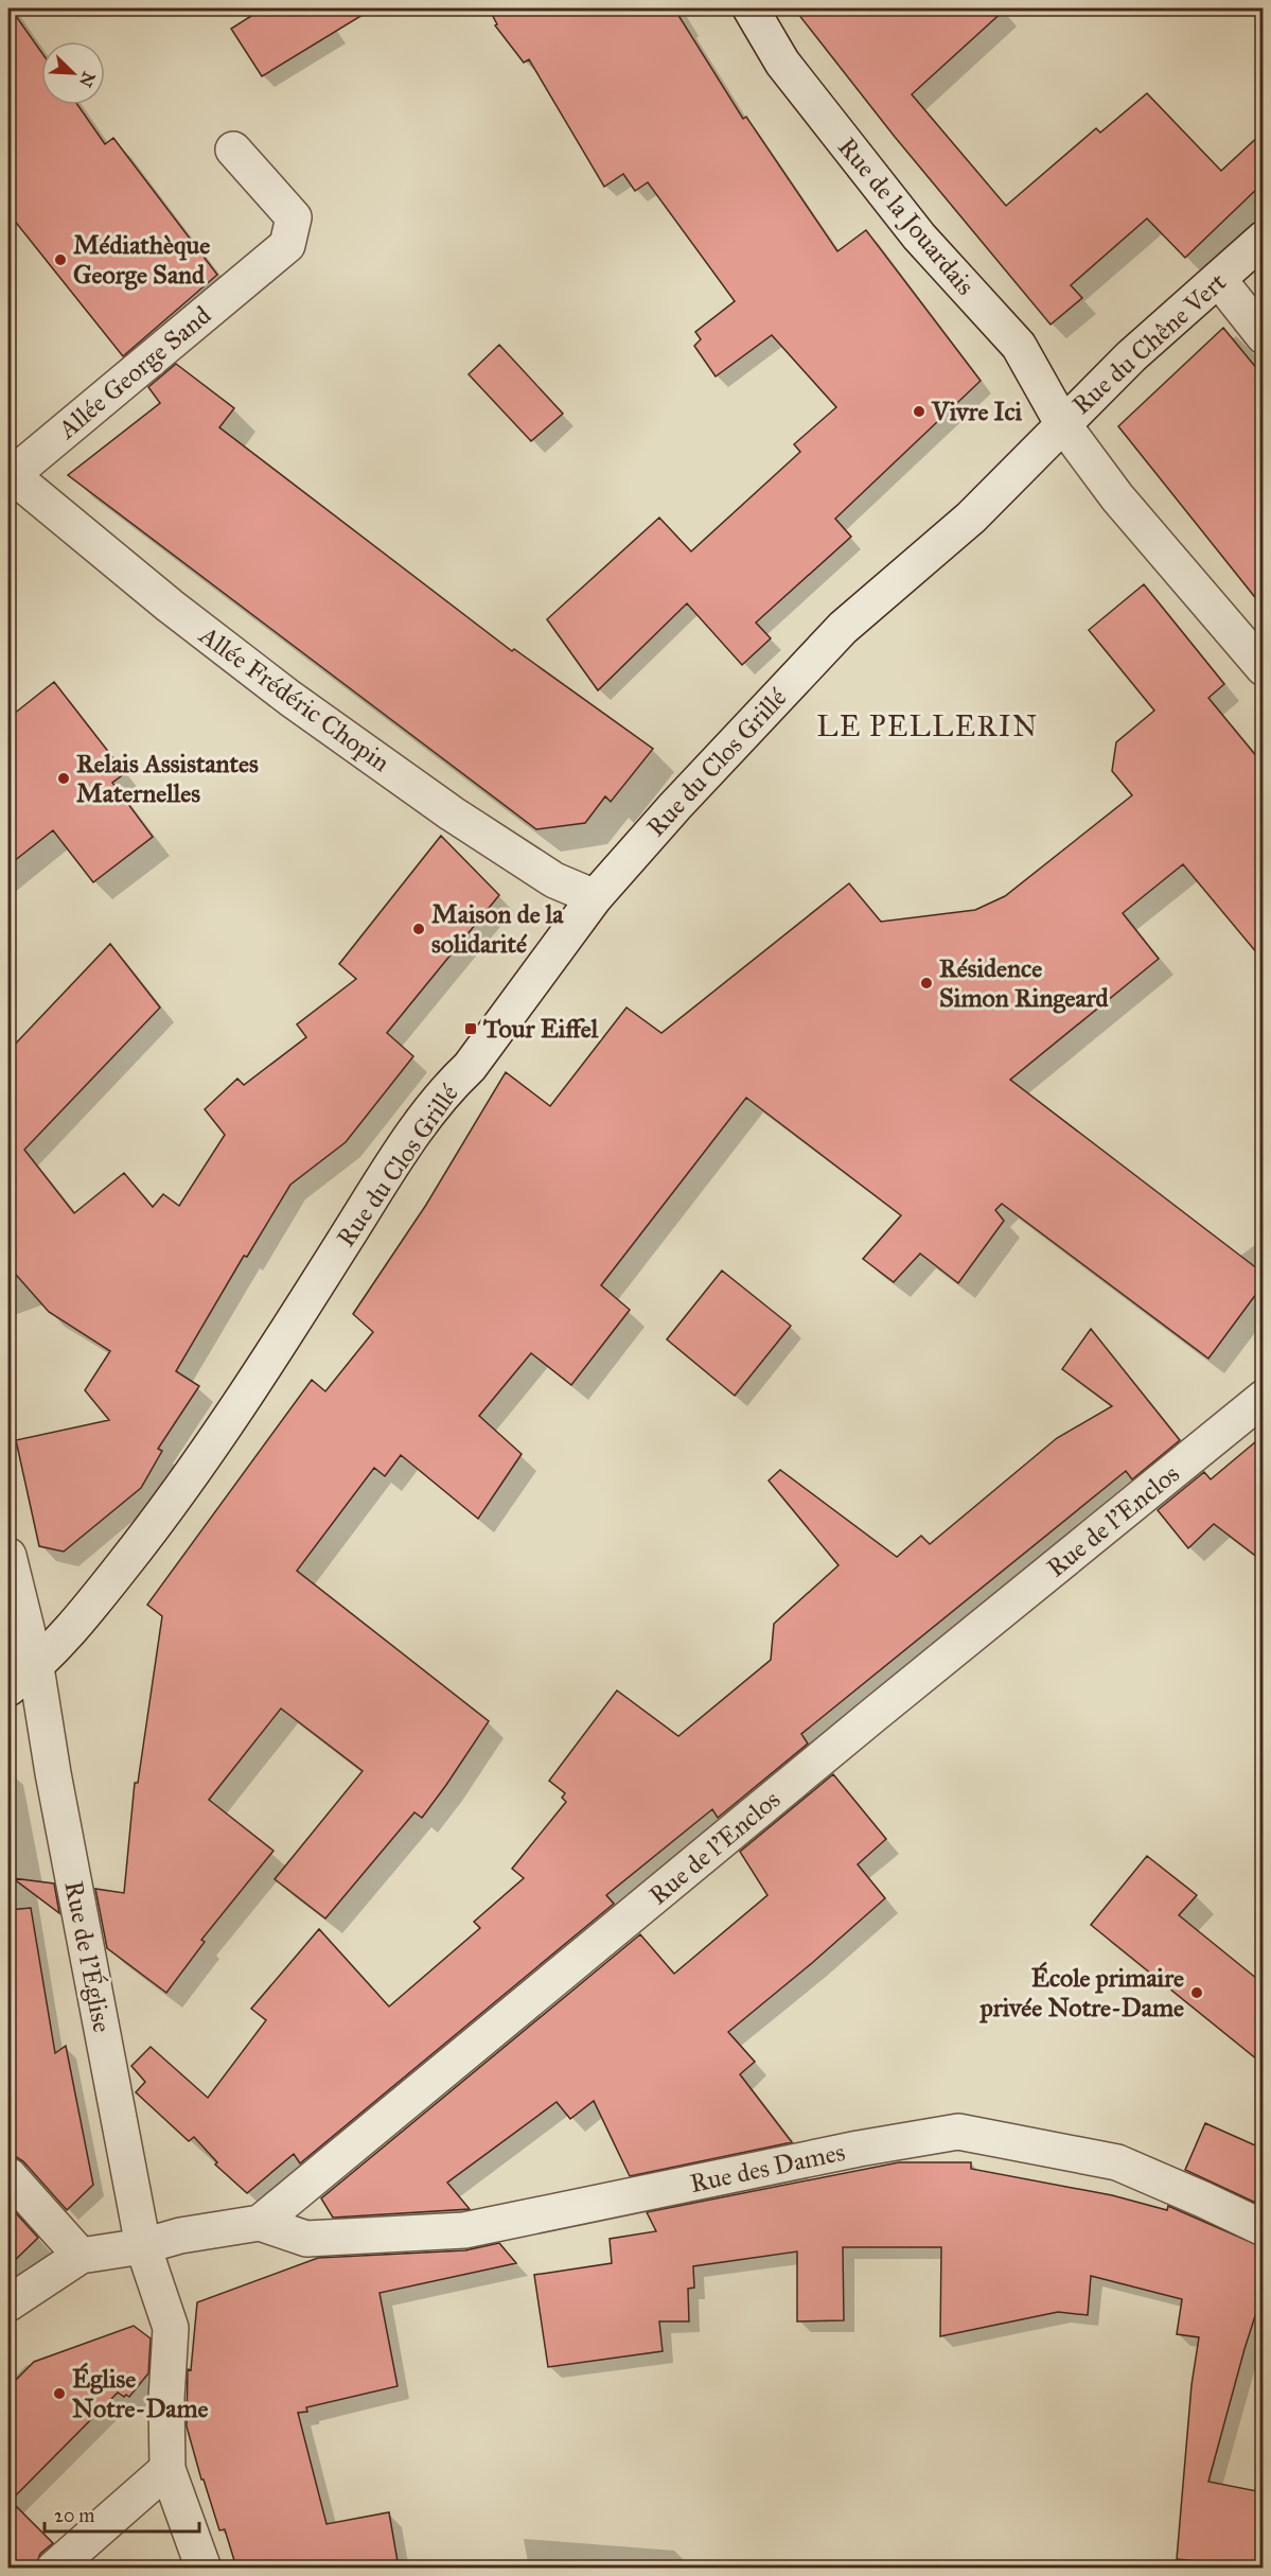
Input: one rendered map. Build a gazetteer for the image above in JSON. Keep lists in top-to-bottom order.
{
  "streets": {
    "street": [
      "Rue de la Jouardais",
      "Rue du Chêne Vert",
      "Allée George Sand",
      "Allée Frédéric Chopin",
      "Rue du Clos Grillé",
      "Rue de l'Enclos",
      "Rue de l'Église",
      "Rue des Dames"
    ]
  },
  "crossings": [
    ["Rue de la Jouardais", "Rue du Chêne Vert"],
    ["Rue de la Jouardais", "Rue du Clos Grillé"],
    ["Rue du Chêne Vert", "Rue du Clos Grillé"],
    ["Allée George Sand", "Allée Frédéric Chopin"],
    ["Allée Frédéric Chopin", "Rue du Clos Grillé"],
    ["Rue du Clos Grillé", "Rue de l'Église"],
    ["Rue de l'Enclos", "Rue des Dames"]
  ],
  "districts": ["LE PELLERIN"],
  "places": {
    "other": [
      "Médiathèque George Sand",
      "Vivre Ici",
      "Relais Assistantes Maternelles",
      "Maison de la solidarité",
      "Résidence Simon Ringeard",
      "École primaire privée Notre-Dame",
      "Église Notre-Dame"
    ],
    "transit": ["Tour Eiffel"]
  },
  "scale_bar": "20 m",
  "north": "bottom right"
}
